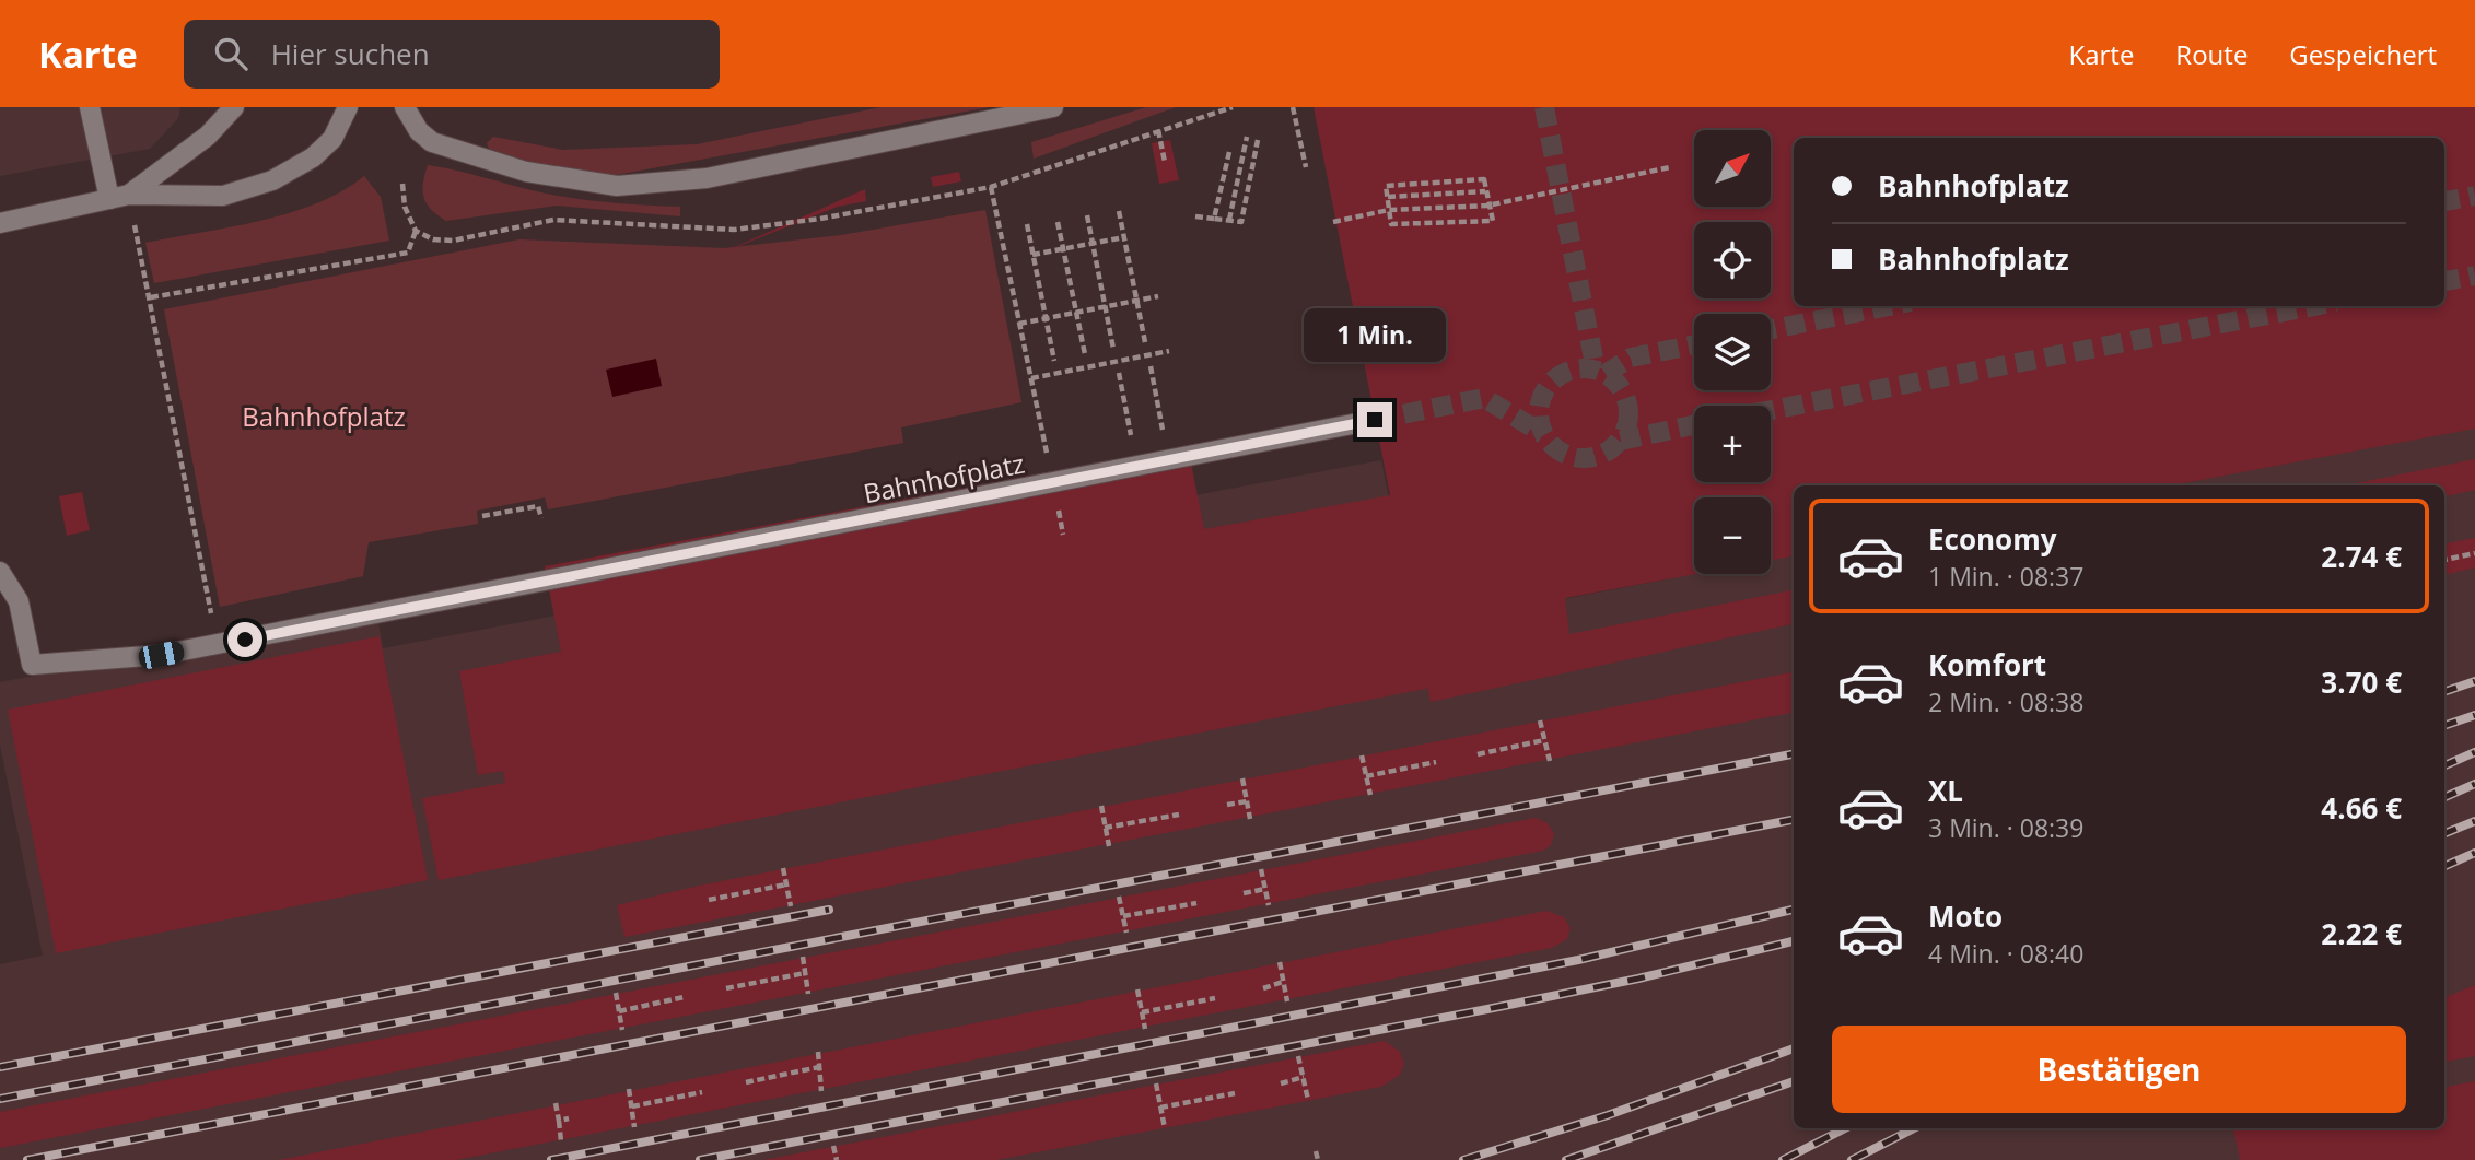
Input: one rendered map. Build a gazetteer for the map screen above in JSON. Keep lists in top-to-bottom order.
{
  "streets": {
    "lane": ["Bahnhofplatz"]
  },
  "parks": ["Bahnhofplatz"],
  "north": "top right",
  "page": {
    "header": "Karte",
    "search": "Hier suchen",
    "nav": ["Karte", "Route", "Gespeichert"],
    "map_buttons": ["+", "−"],
    "banner": ["Bahnhofplatz", "Bahnhofplatz"],
    "bubble": "1 Min.",
    "list": [
      {
        "name": "Economy",
        "note": "1 Min. · 08:37",
        "value": "2.74 €"
      },
      {
        "name": "Komfort",
        "note": "2 Min. · 08:38",
        "value": "3.70 €"
      },
      {
        "name": "XL",
        "note": "3 Min. · 08:39",
        "value": "4.66 €"
      },
      {
        "name": "Moto",
        "note": "4 Min. · 08:40",
        "value": "2.22 €"
      }
    ],
    "buttons": "Bestätigen"
  }
}
